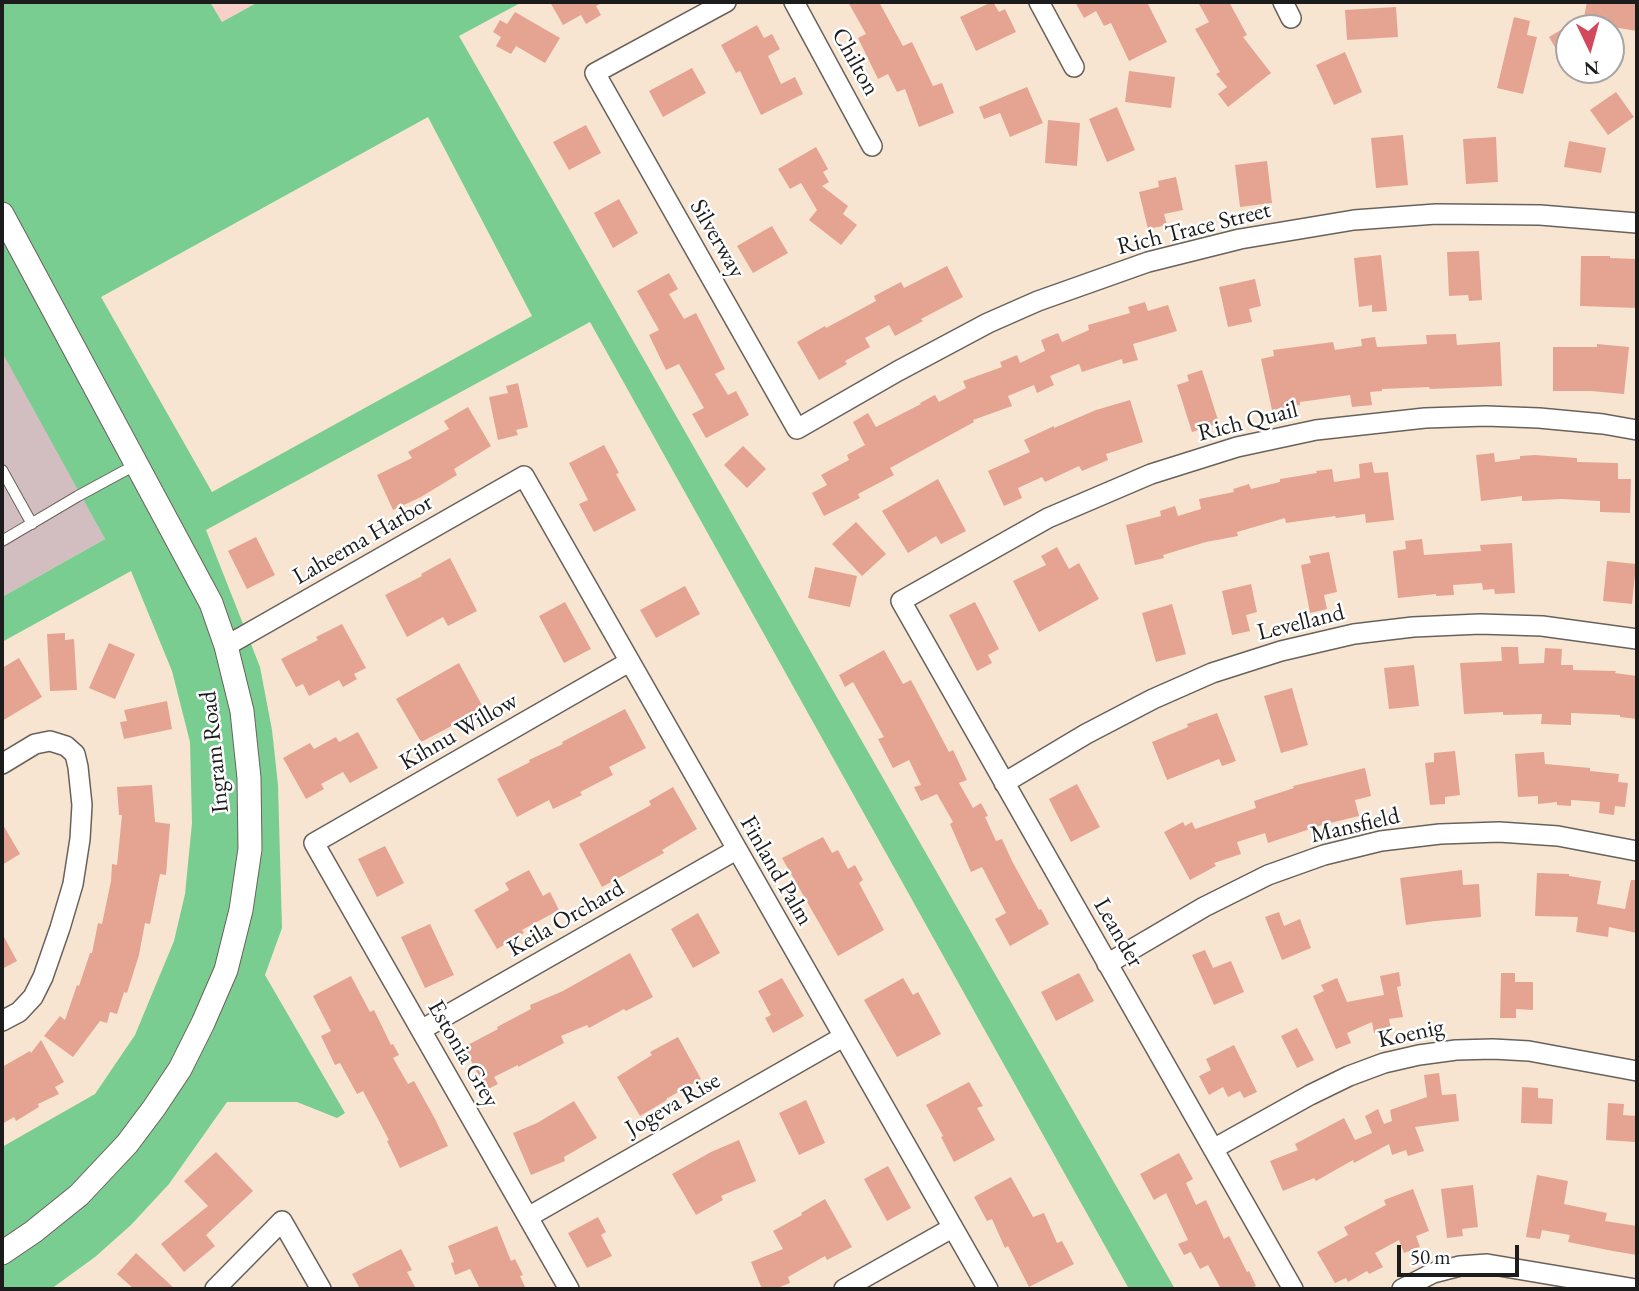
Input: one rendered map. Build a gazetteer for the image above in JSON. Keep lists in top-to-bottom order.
{
  "streets": {
    "street": [
      "Chilton",
      "Rich Trace Street",
      "Silverway",
      "Rich Quail",
      "Laheema Harbor",
      "Levelland",
      "Kihnu Willow",
      "Ingram Road",
      "Mansfield",
      "Finland Palm",
      "Keila Orchard",
      "Leander",
      "Koenig",
      "Estonia Grey",
      "Jogeva Rise"
    ]
  },
  "crossings": [
    ["Rich Trace Street", "Silverway"],
    ["Rich Quail", "Leander"],
    ["Laheema Harbor", "Ingram Road"],
    ["Laheema Harbor", "Finland Palm"],
    ["Levelland", "Leander"],
    ["Kihnu Willow", "Finland Palm"],
    ["Kihnu Willow", "Estonia Grey"],
    ["Mansfield", "Leander"],
    ["Finland Palm", "Keila Orchard"],
    ["Finland Palm", "Jogeva Rise"],
    ["Keila Orchard", "Estonia Grey"],
    ["Leander", "Koenig"],
    ["Estonia Grey", "Jogeva Rise"]
  ],
  "scale_bar": "50 m",
  "north": "bottom"
}
